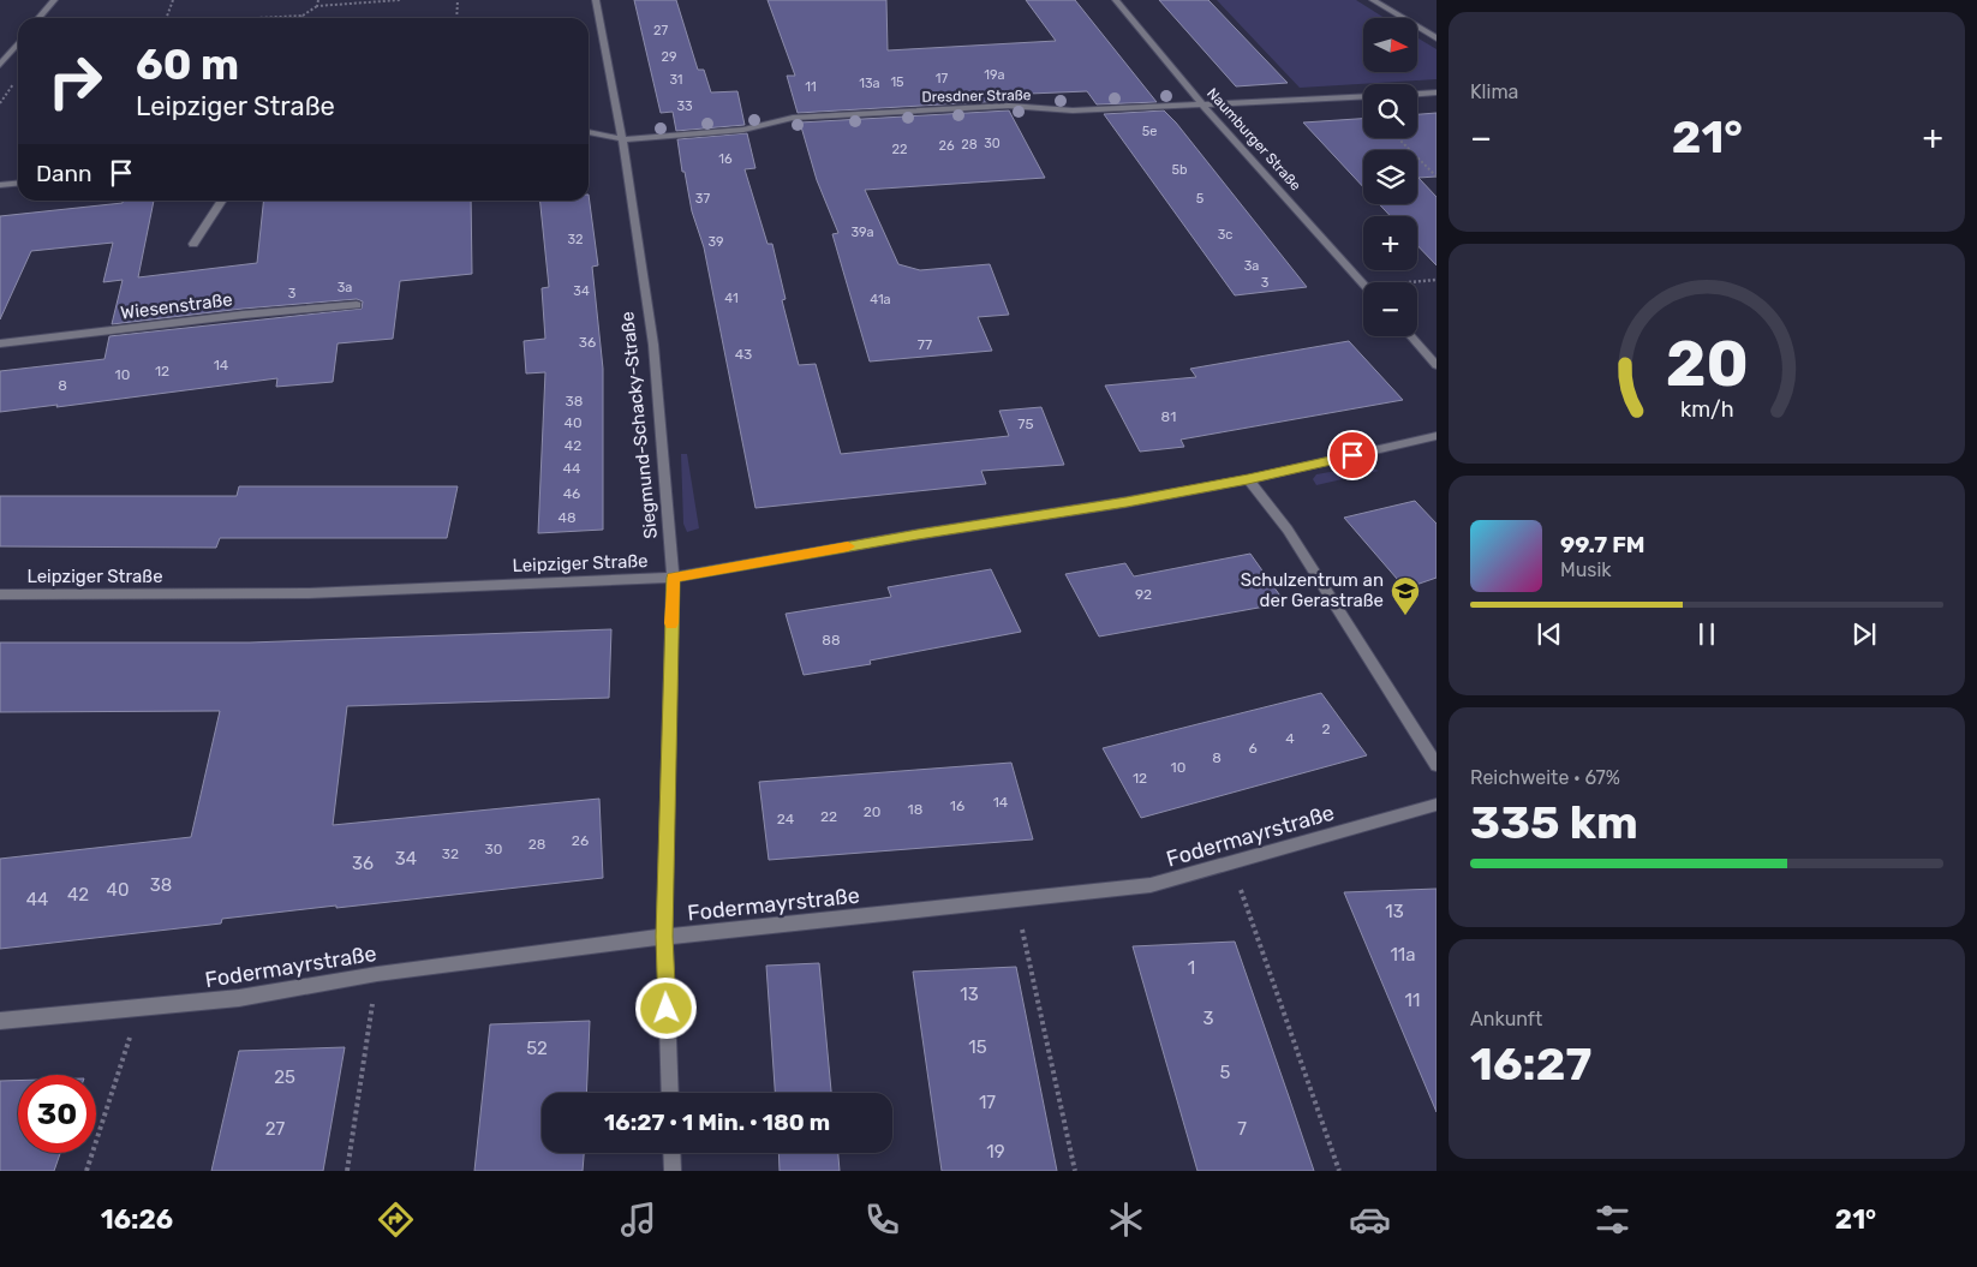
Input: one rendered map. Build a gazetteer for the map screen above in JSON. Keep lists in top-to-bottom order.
{
  "streets": {
    "street": [
      "Dresdner Straße",
      "Naumburger Straße",
      "Wiesenstraße",
      "Siegmund-Schacky-Straße",
      "Leipziger Straße",
      "Fodermayrstraße"
    ]
  },
  "crossings": [
    ["Dresdner Straße", "Naumburger Straße"],
    ["Dresdner Straße", "Siegmund-Schacky-Straße"],
    ["Siegmund-Schacky-Straße", "Leipziger Straße"],
    ["Siegmund-Schacky-Straße", "Fodermayrstraße"]
  ],
  "places": {
    "school or university": ["Schulzentrum an der Gerastraße"]
  },
  "house_numbers": [
    "27",
    "29",
    "19a",
    "17",
    "31",
    "15",
    "13a",
    "11",
    "33",
    "5e",
    "30",
    "28",
    "26",
    "22",
    "16",
    "5b",
    "37",
    "5",
    "39a",
    "3c",
    "32",
    "39",
    "3a",
    "3",
    "3a",
    "34",
    "3",
    "41",
    "41a",
    "36",
    "77",
    "43",
    "14",
    "12",
    "10",
    "8",
    "38",
    "81",
    "40",
    "75",
    "42",
    "44",
    "46",
    "48",
    "92",
    "88",
    "2",
    "4",
    "6",
    "8",
    "10",
    "12",
    "14",
    "16",
    "18",
    "20",
    "22",
    "24",
    "26",
    "28",
    "30",
    "32",
    "34",
    "36",
    "38",
    "40",
    "42",
    "44",
    "13",
    "11a",
    "1",
    "13",
    "11",
    "3",
    "15",
    "52",
    "5",
    "25",
    "17",
    "27",
    "7",
    "19"
  ],
  "north": "right",
  "page": {
    "tile": [
      "Klima",
      ["Reichweite · 67%", "335 km"],
      ["Ankunft", "16:27"]
    ],
    "map_buttons": ["+", "−"],
    "turn": ["60 m", "Leipziger Straße"],
    "heat": ["−", "21°", "+"],
    "then": "Dann",
    "song": ["99.7 FM", "Musik"],
    "limit": "30",
    "trip": "16:27 · 1 Min. · 180 m",
    "tabs": ["16:26", "21°"],
    "gauge": ["20", "km/h"]
  }
}
